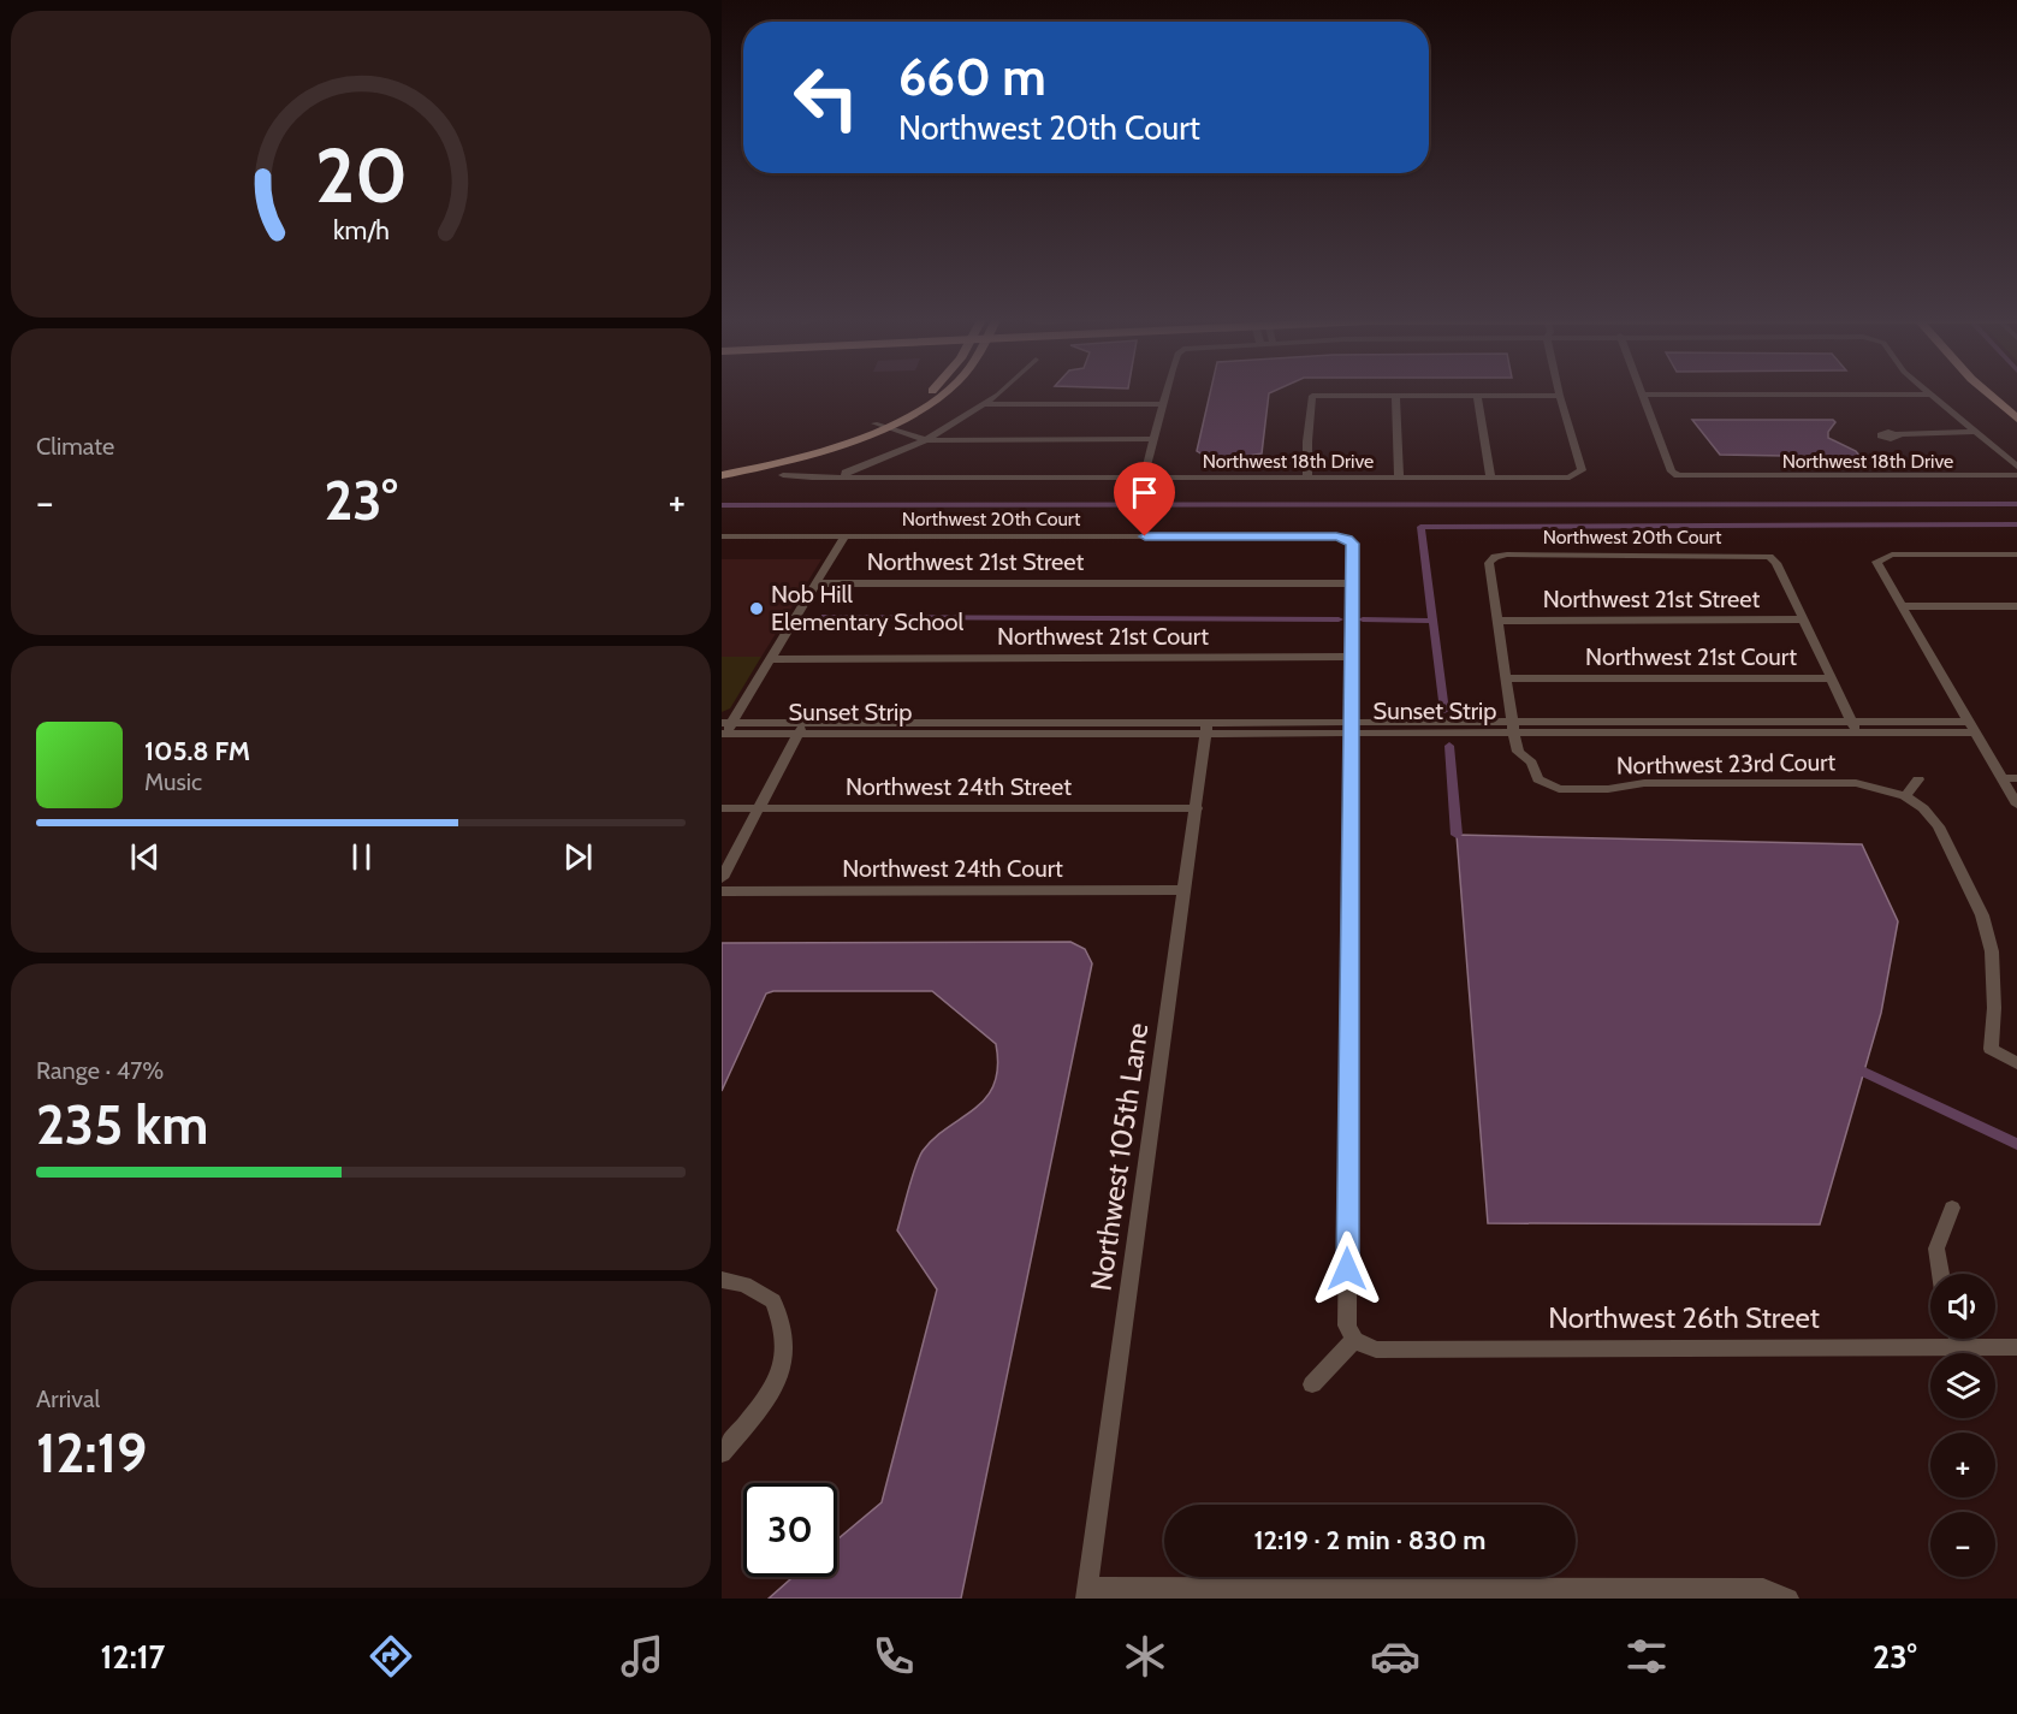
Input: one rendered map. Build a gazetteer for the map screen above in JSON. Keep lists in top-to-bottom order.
{
  "streets": {
    "street": [
      "Northwest 18th Drive",
      "Northwest 20th Court",
      "Northwest 21st Street",
      "Northwest 21st Court",
      "Sunset Strip",
      "Northwest 23rd Court",
      "Northwest 24th Street",
      "Northwest 24th Court",
      "Northwest 105th Lane",
      "Northwest 26th Street"
    ]
  },
  "crossings": [
    ["Northwest 20th Court", "Northwest 21st Street"],
    ["Sunset Strip", "Northwest 23rd Court"],
    ["Sunset Strip", "Northwest 105th Lane"],
    ["Northwest 24th Street", "Northwest 105th Lane"],
    ["Northwest 24th Court", "Northwest 105th Lane"]
  ],
  "places": ["Nob Hill Elementary School"],
  "page": {
    "turn": ["660 m", "Northwest 20th Court"],
    "tile": [
      "Climate",
      ["Range · 47%", "235 km"],
      ["Arrival", "12:19"]
    ],
    "heat": ["−", "23°", "+"],
    "song": ["105.8 FM", "Music"],
    "map_buttons": ["+", "−"],
    "limit": "30",
    "trip": "12:19 · 2 min · 830 m",
    "tabs": ["12:17", "23°"],
    "gauge": ["20", "km/h"]
  }
}
